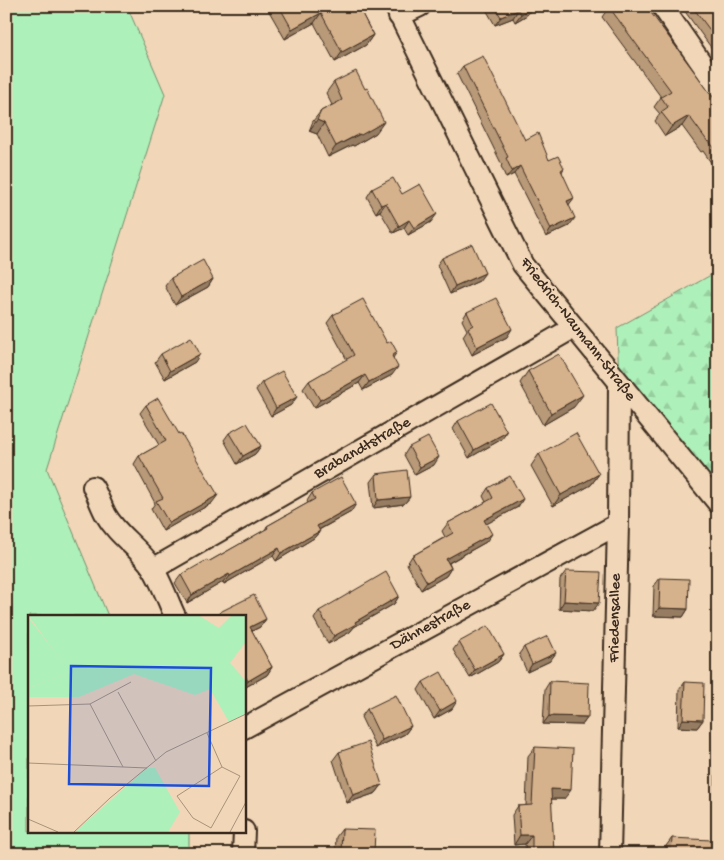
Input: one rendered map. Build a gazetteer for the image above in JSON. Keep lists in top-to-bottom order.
{
  "streets": {
    "street": [
      "Friedrich-Naumann-Straße",
      "Brabandtstraße",
      "Friedensallee",
      "Dähnestraße"
    ]
  },
  "crossings": [
    ["Friedrich-Naumann-Straße", "Brabandtstraße"],
    ["Friedrich-Naumann-Straße", "Friedensallee"],
    ["Friedensallee", "Dähnestraße"]
  ]
}
